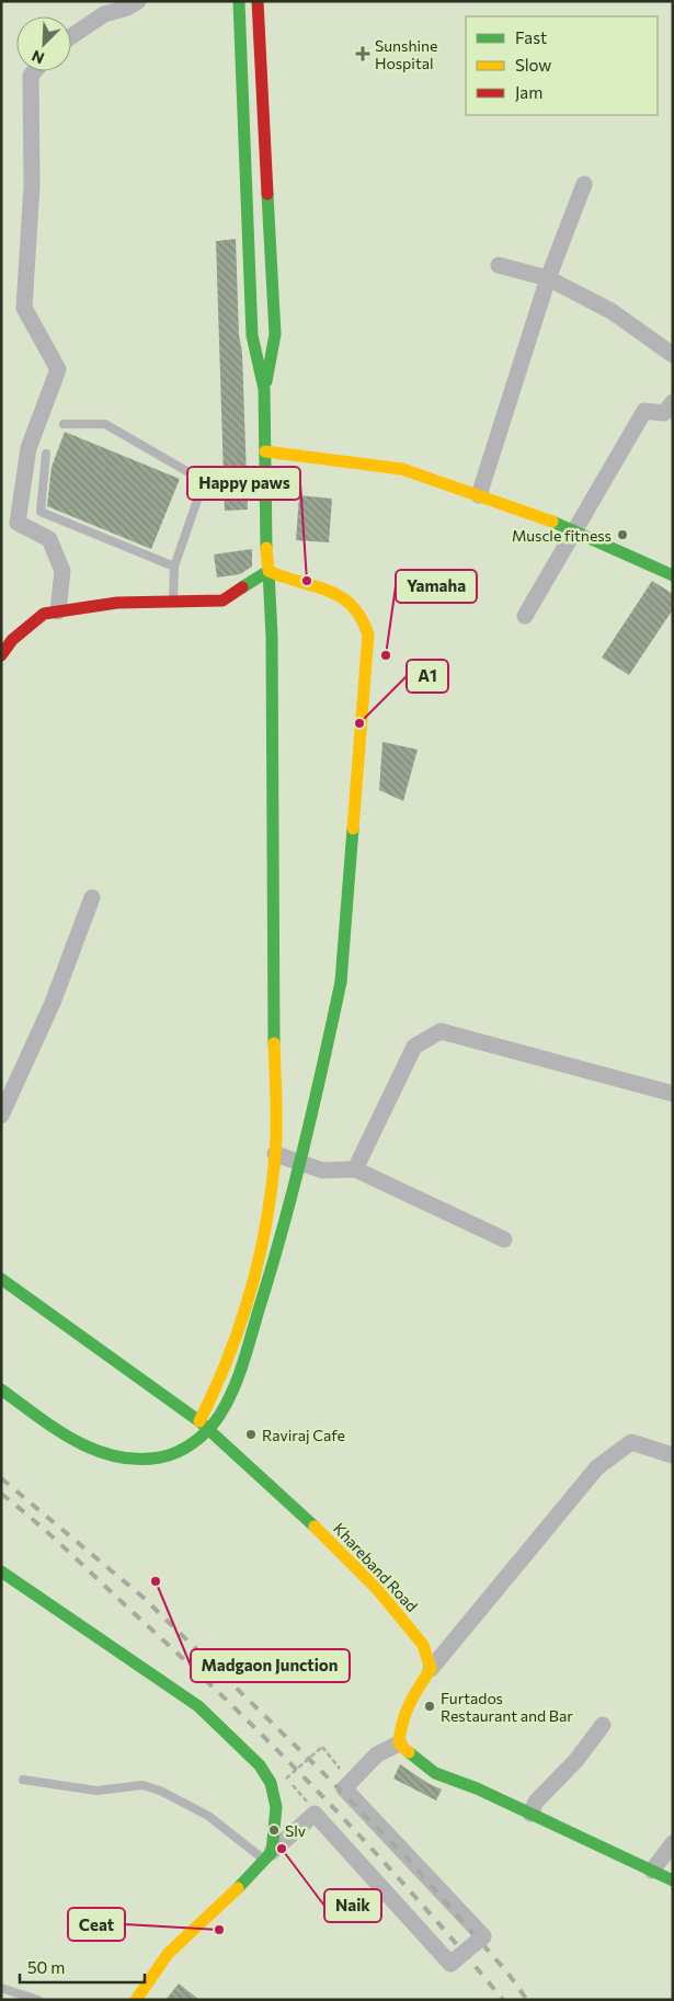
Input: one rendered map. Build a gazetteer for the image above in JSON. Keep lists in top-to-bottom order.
{
  "streets": {
    "main road": ["Khareband Road"]
  },
  "places": {
    "health": ["Sunshine Hospital"],
    "other": [
      "Muscle fitness",
      "Happy paws",
      "Yamaha",
      "A1",
      "Raviraj Cafe",
      "Madgaon Junction",
      "Furtados Restaurant and Bar",
      "Slv",
      "Naik",
      "Ceat"
    ]
  },
  "legend": ["Fast", "Slow", "Jam"],
  "scale_bar": "50 m",
  "north": "bottom left"
}
